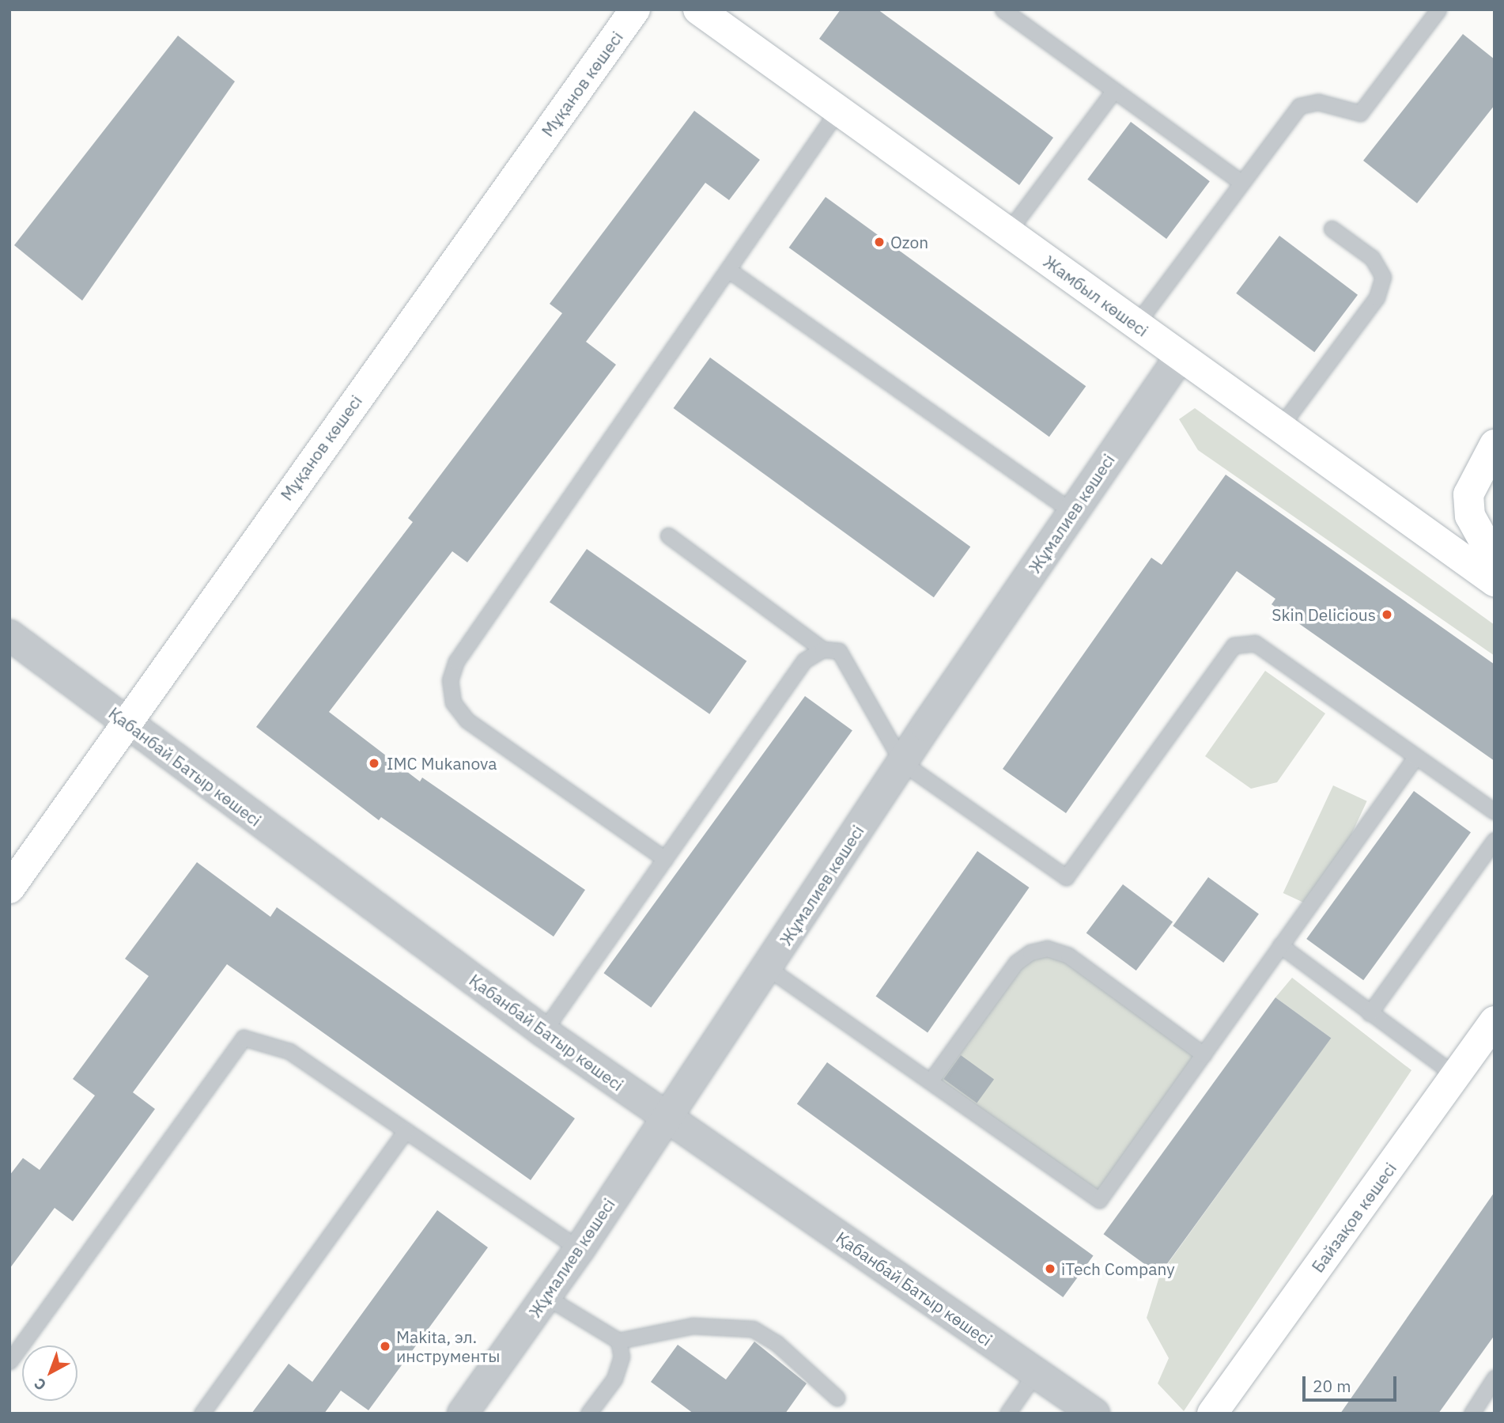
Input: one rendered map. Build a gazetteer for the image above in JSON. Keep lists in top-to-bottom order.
{
  "streets": {
    "street": [
      "Мұқанов көшесі",
      "Жамбыл көшесі",
      "Жұмалиев көшесі",
      "Қабанбай Батыр көшесі",
      "Байзақов көшесі"
    ]
  },
  "crossings": [
    ["Мұқанов көшесі", "Қабанбай Батыр көшесі"],
    ["Жамбыл көшесі", "Жұмалиев көшесі"],
    ["Жұмалиев көшесі", "Қабанбай Батыр көшесі"]
  ],
  "places": [
    "Ozon",
    "Skin Delicious",
    "IMC Mukanova",
    "iTech Company",
    "Makita, эл. инструменты"
  ],
  "scale_bar": "20 m",
  "north": "bottom left"
}
